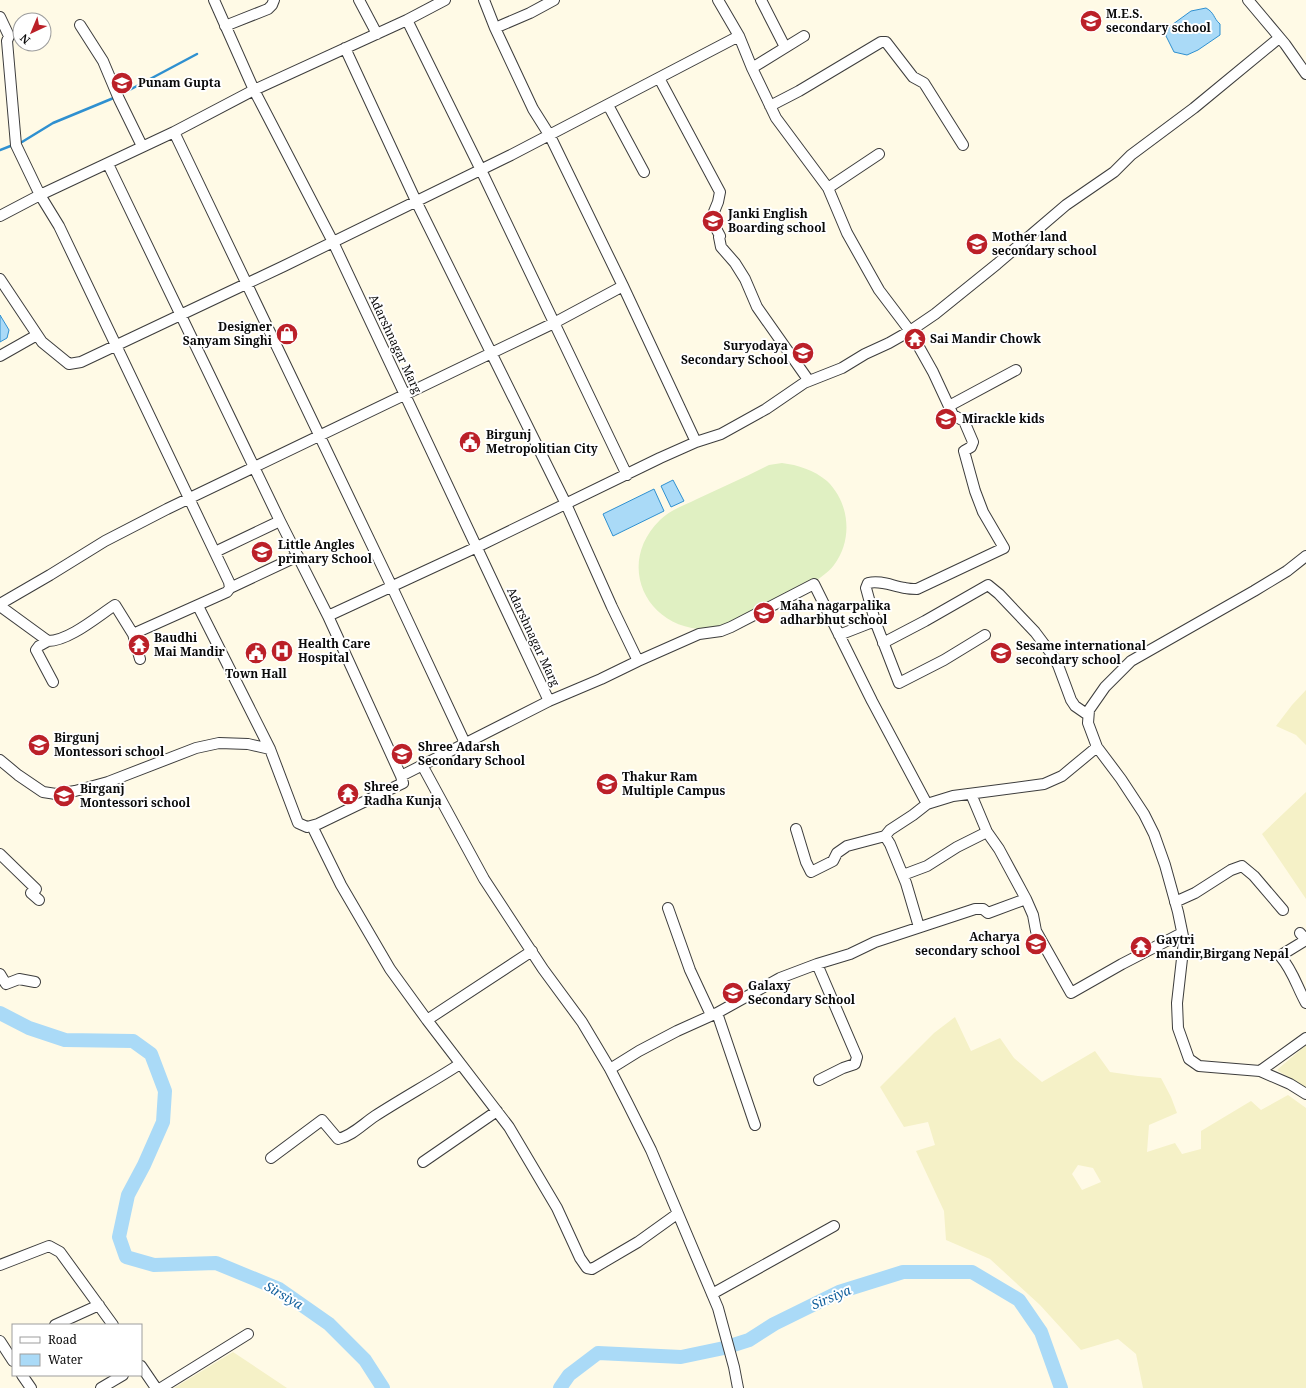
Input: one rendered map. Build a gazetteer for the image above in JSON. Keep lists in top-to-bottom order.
{
  "streets": {
    "street": ["Adarshnagar Marg"]
  },
  "water": ["Sirsiya"],
  "places": {
    "school or university": [
      "M.E.S. secondary school",
      "Punam Gupta",
      "Janki English Boarding school",
      "Mother land secondary school",
      "Suryodaya Secondary School",
      "Mirackle kids",
      "Little Angles primary School",
      "Maha nagarpalika adharbhut school",
      "Sesame international secondary school",
      "Birgunj Montessori school",
      "Shree Adarsh Secondary School",
      "Thakur Ram Multiple Campus",
      "Birganj Montessori school",
      "Acharya secondary school",
      "Galaxy Secondary School"
    ],
    "shop": ["Designer Sanyam Singhi"],
    "temple": [
      "Sai Mandir Chowk",
      "Baudhi Mai Mandir",
      "Shree Radha Kunja",
      "Gaytri mandir,Birgang Nepal"
    ],
    "public building": ["Birgunj Metropolitian City", "Town Hall"],
    "hospital": ["Health Care Hospital"]
  },
  "legend": ["Road", "Water"],
  "north": "bottom left"
}
